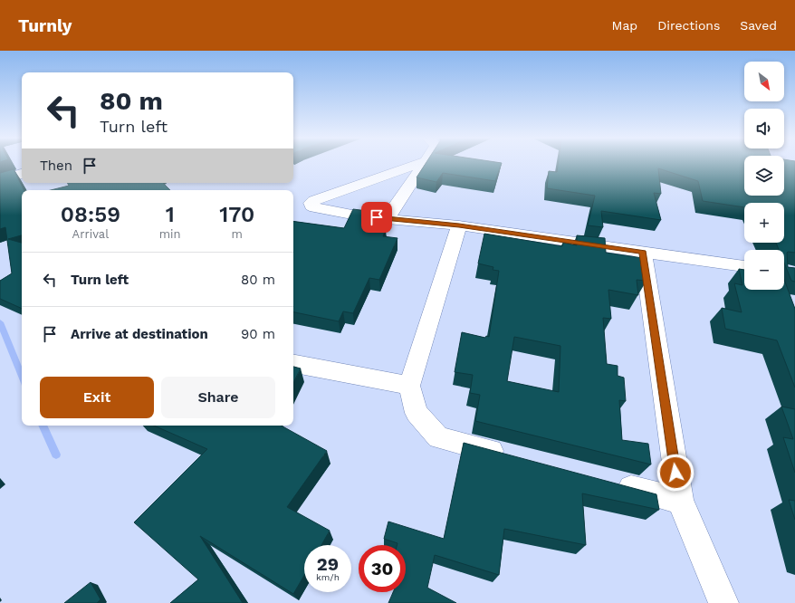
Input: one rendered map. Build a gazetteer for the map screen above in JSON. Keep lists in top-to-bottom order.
{
  "north": "bottom right",
  "page": {
    "header": "Turnly",
    "nav": ["Map", "Directions", "Saved"],
    "map_buttons": ["+", "−"],
    "turn": ["80 m", "Turn left"],
    "then": "Then",
    "eta": [
      "08:59",
      "Arrival",
      "1",
      "min",
      "170",
      "m"
    ],
    "list": [
      {
        "name": "Turn left",
        "value": "80 m"
      },
      {
        "name": "Arrive at destination",
        "value": "90 m"
      }
    ],
    "buttons": ["Exit", "Share"],
    "speed": "29 km/h",
    "limit": "30"
  }
}
